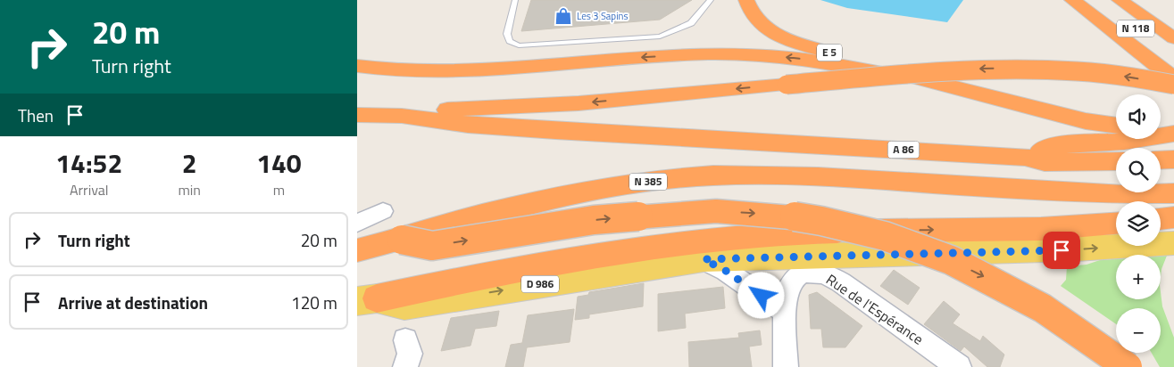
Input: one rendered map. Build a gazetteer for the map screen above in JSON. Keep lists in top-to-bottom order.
{
  "streets": {
    "highway": [
      "N 118",
      "E 5",
      "A 86",
      "N 385"
    ],
    "main road": ["D 986"],
    "street": ["Rue de l'Espérance"]
  },
  "places": {
    "shop": ["Les 3 Sapins"]
  },
  "page": {
    "turn": ["20 m", "Turn right"],
    "then": "Then",
    "map_buttons": ["+", "−"],
    "eta": [
      "14:52",
      "Arrival",
      "2",
      "min",
      "140",
      "m"
    ],
    "list": [
      {
        "name": "Turn right",
        "value": "20 m"
      },
      {
        "name": "Arrive at destination",
        "value": "120 m"
      }
    ]
  }
}
